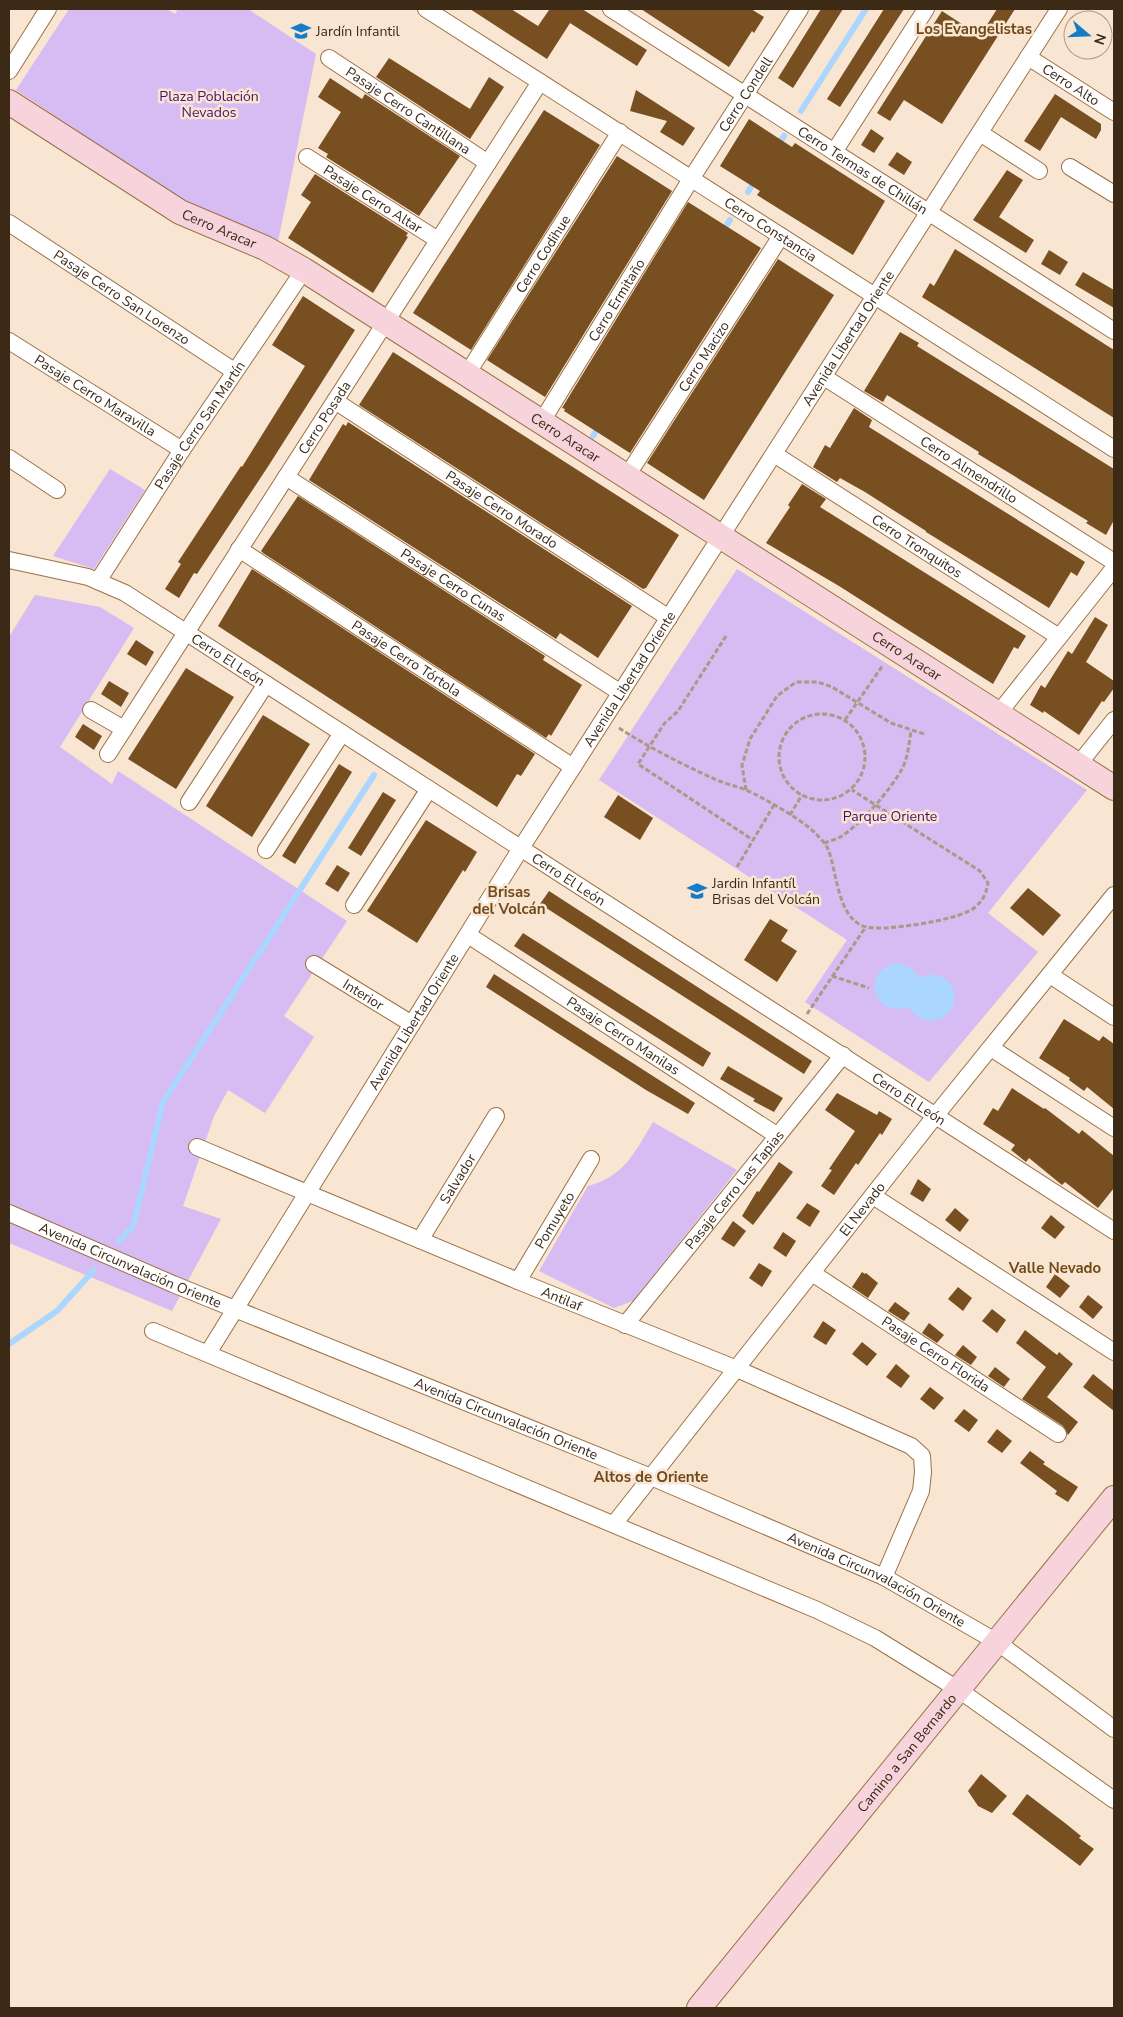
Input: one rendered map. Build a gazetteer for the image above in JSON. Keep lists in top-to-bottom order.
{
  "streets": {
    "street": [
      "Cerro Alto",
      "Cerro Condell",
      "Pasaje Cerro Cantillana",
      "Cerro Termas de Chillán",
      "Pasaje Cerro Altar",
      "Cerro Aracar",
      "Cerro Constancia",
      "Cerro Codihue",
      "Pasaje Cerro San Lorenzo",
      "Cerro Ermitaño",
      "Avenida Libertad Oriente",
      "Cerro Macizo",
      "Pasaje Cerro Maravilla",
      "Cerro Posada",
      "Pasaje Cerro San Martín",
      "Cerro Almendrillo",
      "Pasaje Cerro Morado",
      "Cerro Tronquitos",
      "Pasaje Cerro Cunas",
      "Pasaje Cerro Tórtola",
      "Cerro El León",
      "Interior",
      "Pasaje Cerro Manilas",
      "Salvador",
      "Pasaje Cerro Las Tapias",
      "El Nevado",
      "Pomuyeto",
      "Avenida Circunvalación Oriente",
      "Antilaf",
      "Pasaje Cerro Florida",
      "Camino a San Bernardo"
    ]
  },
  "crossings": [
    ["Cerro Alto", "Avenida Libertad Oriente"],
    ["Cerro Condell", "Cerro Termas de Chillán"],
    ["Cerro Condell", "Cerro Constancia"],
    ["Cerro Condell", "Cerro Ermitaño"],
    ["Pasaje Cerro Cantillana", "Cerro Posada"],
    ["Cerro Termas de Chillán", "Avenida Libertad Oriente"],
    ["Pasaje Cerro Altar", "Cerro Posada"],
    ["Cerro Aracar", "Cerro Codihue"],
    ["Cerro Aracar", "Cerro Ermitaño"],
    ["Cerro Aracar", "Avenida Libertad Oriente"],
    ["Cerro Aracar", "Cerro Macizo"],
    ["Cerro Aracar", "Cerro Posada"],
    ["Cerro Aracar", "Pasaje Cerro San Martín"],
    ["Cerro Constancia", "Cerro Codihue"],
    ["Cerro Constancia", "Cerro Ermitaño"],
    ["Cerro Constancia", "Avenida Libertad Oriente"],
    ["Cerro Constancia", "Cerro Macizo"],
    ["Cerro Constancia", "Cerro Posada"],
    ["Pasaje Cerro San Lorenzo", "Pasaje Cerro San Martín"],
    ["Avenida Libertad Oriente", "Cerro Almendrillo"],
    ["Avenida Libertad Oriente", "Pasaje Cerro Morado"],
    ["Avenida Libertad Oriente", "Cerro Tronquitos"],
    ["Avenida Libertad Oriente", "Pasaje Cerro Cunas"],
    ["Avenida Libertad Oriente", "Pasaje Cerro Tórtola"],
    ["Avenida Libertad Oriente", "Cerro El León"],
    ["Avenida Libertad Oriente", "Interior"],
    ["Avenida Libertad Oriente", "Pasaje Cerro Manilas"],
    ["Avenida Libertad Oriente", "Avenida Circunvalación Oriente"],
    ["Avenida Libertad Oriente", "Antilaf"],
    ["Pasaje Cerro Maravilla", "Pasaje Cerro San Martín"],
    ["Cerro Posada", "Pasaje Cerro Morado"],
    ["Cerro Posada", "Pasaje Cerro Cunas"],
    ["Cerro Posada", "Pasaje Cerro Tórtola"],
    ["Cerro Posada", "Cerro El León"],
    ["Pasaje Cerro San Martín", "Cerro El León"],
    ["Cerro El León", "Pasaje Cerro Las Tapias"],
    ["Cerro El León", "El Nevado"],
    ["Pasaje Cerro Manilas", "Pasaje Cerro Las Tapias"],
    ["Salvador", "Antilaf"],
    ["Pasaje Cerro Las Tapias", "Antilaf"],
    ["El Nevado", "Avenida Circunvalación Oriente"],
    ["El Nevado", "Antilaf"],
    ["El Nevado", "Pasaje Cerro Florida"],
    ["Pomuyeto", "Antilaf"],
    ["Avenida Circunvalación Oriente", "Antilaf"],
    ["Avenida Circunvalación Oriente", "Camino a San Bernardo"]
  ],
  "districts": [
    "Los Evangelistas",
    "Brisas del Volcán",
    "Valle Nevado",
    "Altos de Oriente"
  ],
  "parks": ["Plaza Población Nevados", "Parque Oriente"],
  "places": {
    "school or university": ["Jardín Infantil", "Jardin Infantíl Brisas del Volcán"]
  },
  "north": "right"
}
